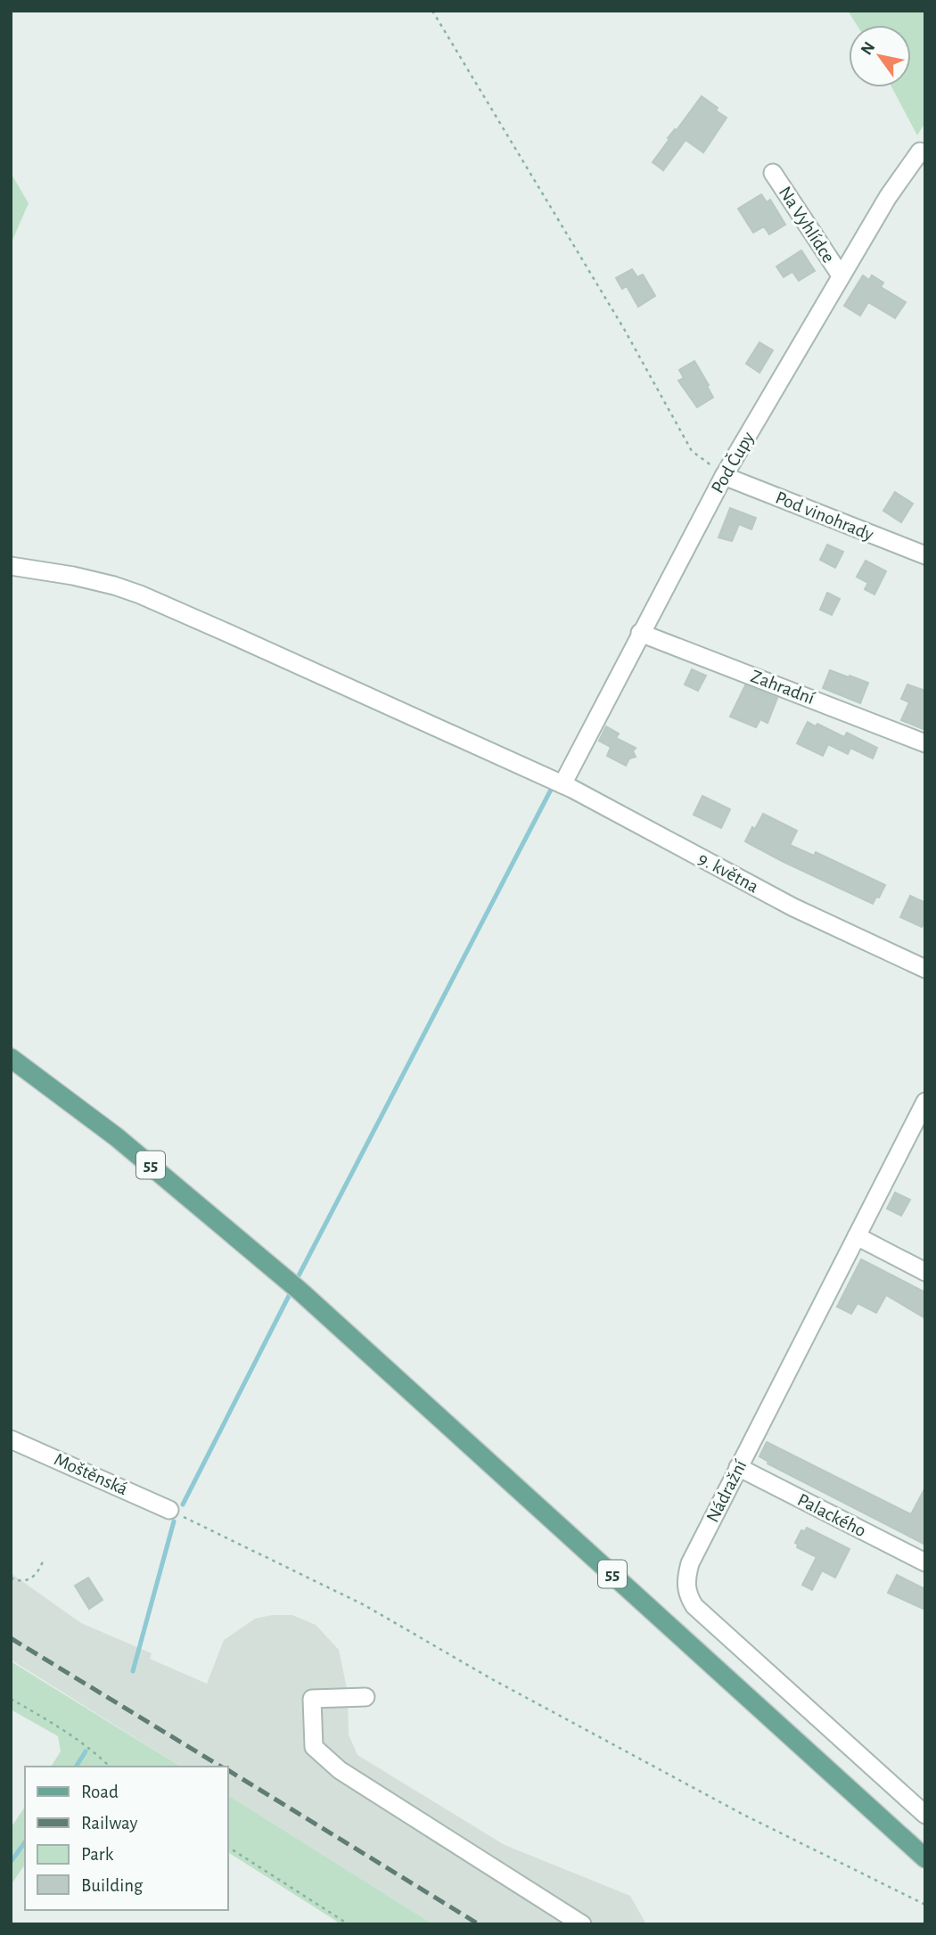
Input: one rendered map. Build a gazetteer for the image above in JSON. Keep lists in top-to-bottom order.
{
  "streets": {
    "main road": ["55"],
    "street": [
      "Na Vyhlídce",
      "Pod Čupy",
      "Pod vinohrady",
      "Zahradní",
      "9. května",
      "Moštěnská",
      "Nádražní",
      "Palackého"
    ]
  },
  "crossings": [
    ["Na Vyhlídce", "Pod Čupy"],
    ["Pod Čupy", "Pod vinohrady"],
    ["Pod Čupy", "Zahradní"],
    ["Pod Čupy", "9. května"],
    ["Nádražní", "Palackého"]
  ],
  "legend": [
    "Road",
    "Railway",
    "Park",
    "Building"
  ],
  "north": "top left"
}
